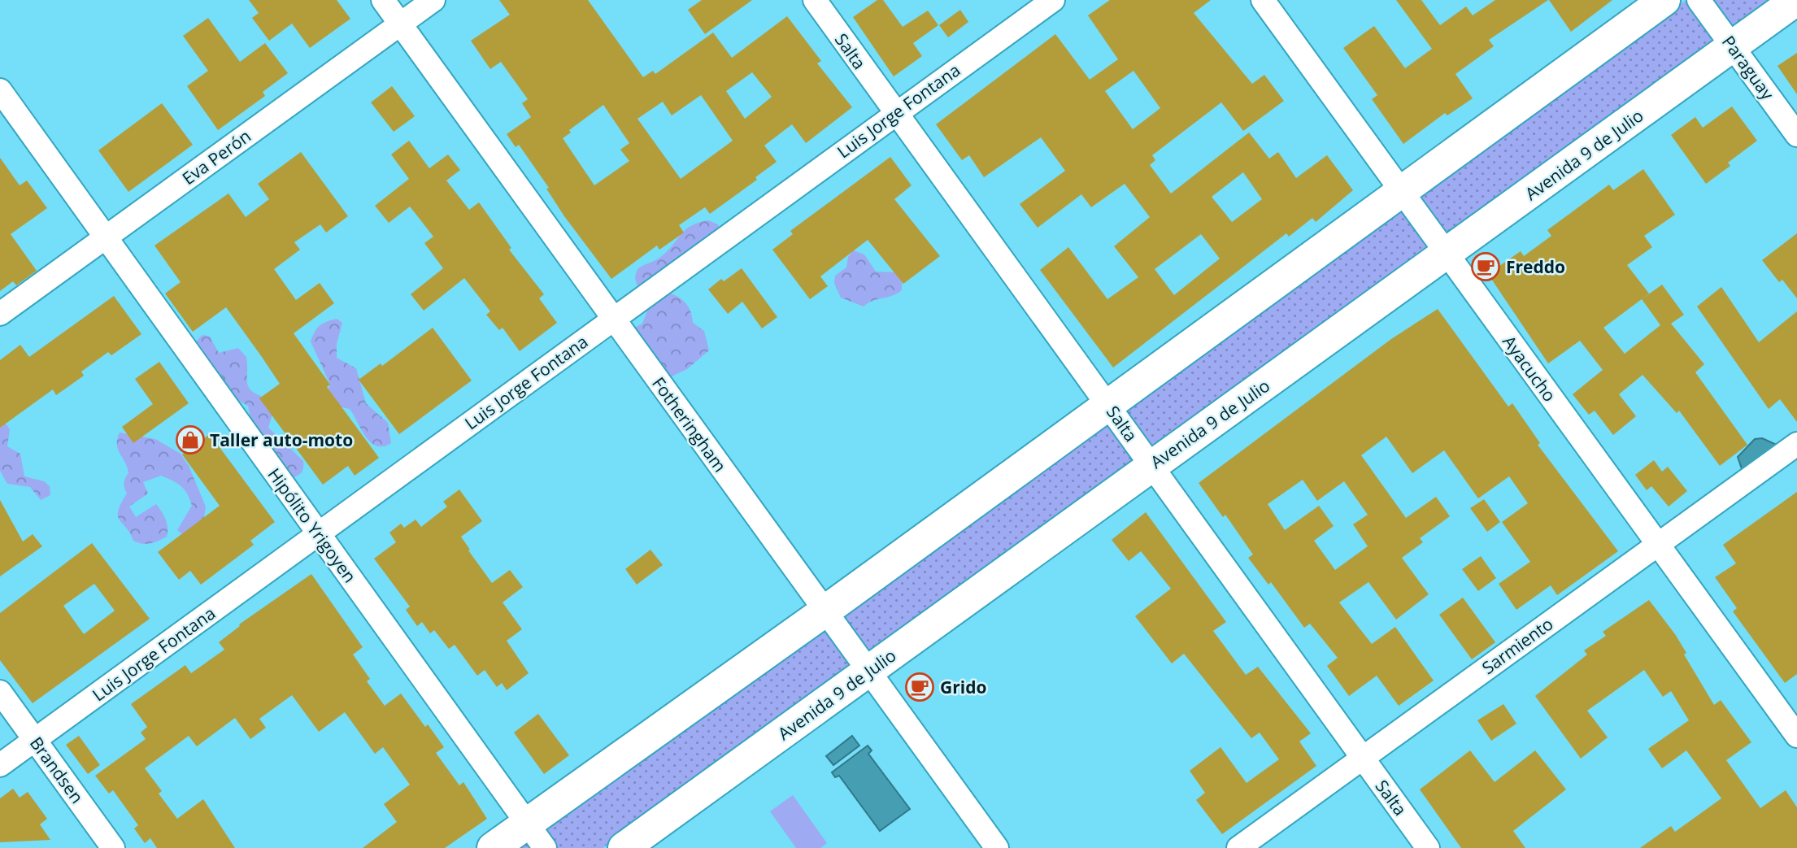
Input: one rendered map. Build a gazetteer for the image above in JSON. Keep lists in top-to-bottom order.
{
  "streets": {
    "main road": ["Avenida 9 de Julio"],
    "street": [
      "Salta",
      "Paraguay",
      "Luis Jorge Fontana",
      "Eva Perón",
      "Ayacucho",
      "Fotheringham",
      "Hipólito Yrigoyen",
      "Sarmiento",
      "Brandsen"
    ]
  },
  "crossings": [
    ["Salta", "Luis Jorge Fontana"],
    ["Salta", "Avenida 9 de Julio"],
    ["Salta", "Sarmiento"],
    ["Paraguay", "Avenida 9 de Julio"],
    ["Luis Jorge Fontana", "Fotheringham"],
    ["Luis Jorge Fontana", "Hipólito Yrigoyen"],
    ["Luis Jorge Fontana", "Brandsen"],
    ["Avenida 9 de Julio", "Ayacucho"],
    ["Avenida 9 de Julio", "Fotheringham"],
    ["Eva Perón", "Fotheringham"],
    ["Eva Perón", "Hipólito Yrigoyen"],
    ["Ayacucho", "Sarmiento"]
  ],
  "places": {
    "cafe": ["Freddo", "Grido"],
    "shop": ["Taller auto-moto"]
  }
}
